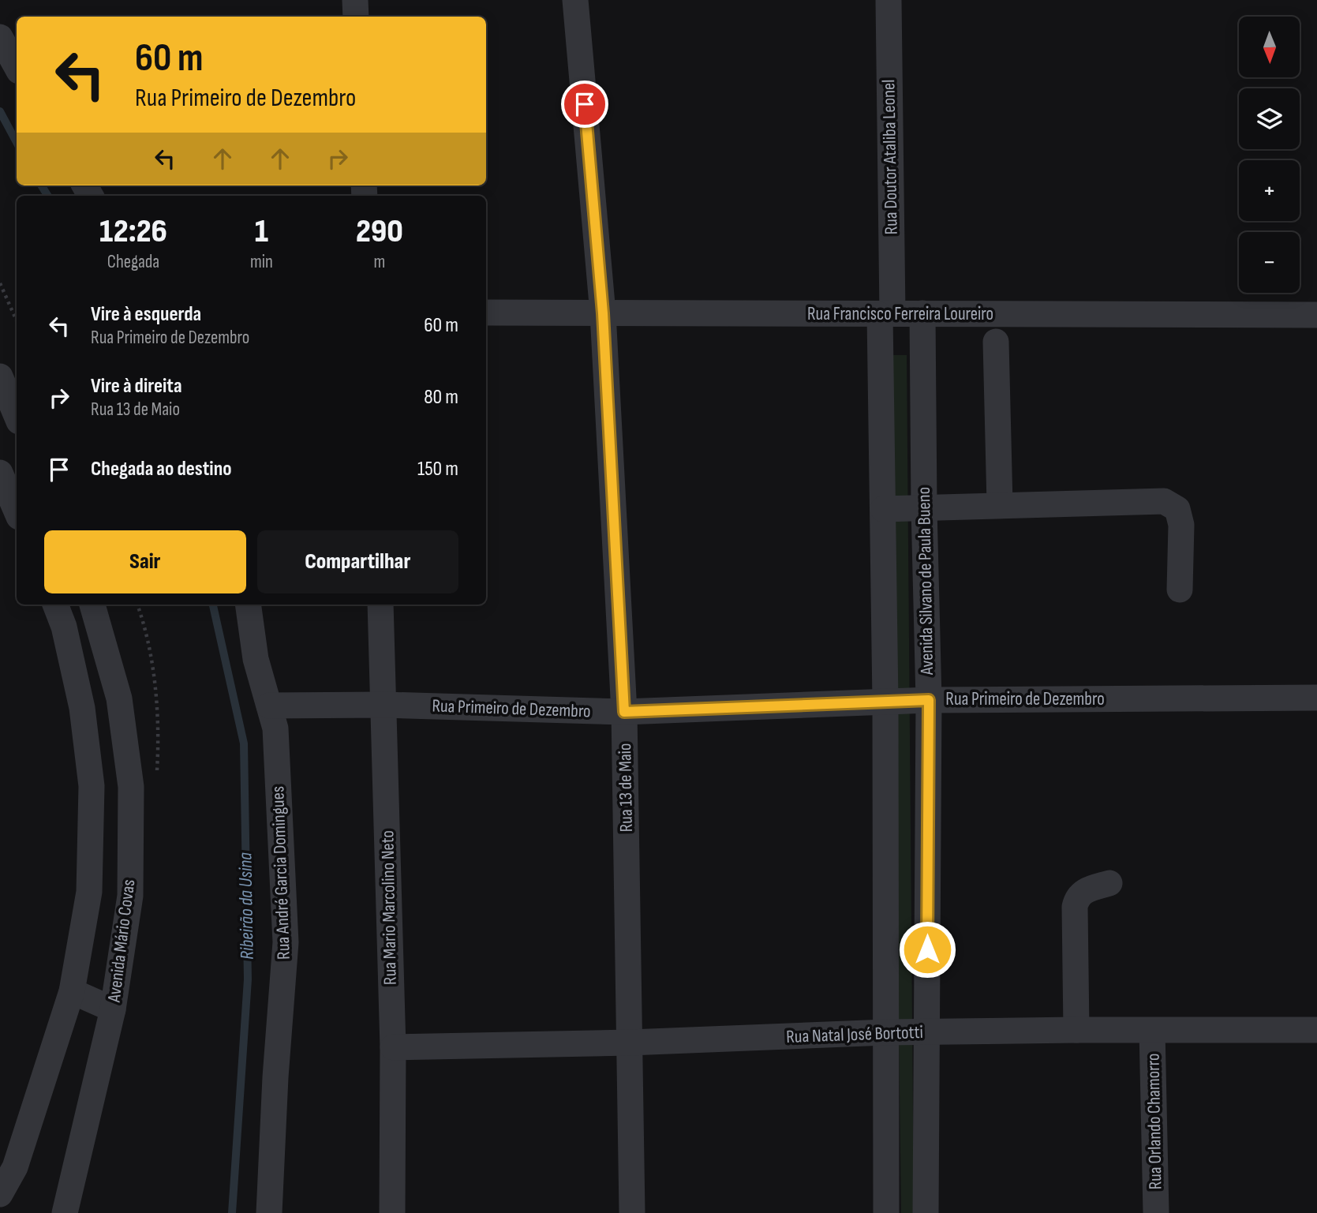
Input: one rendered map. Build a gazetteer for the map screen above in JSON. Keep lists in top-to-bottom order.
{
  "streets": {
    "street": [
      "Rua Doutor Ataliba Leonel",
      "Rua Francisco Ferreira Loureiro",
      "Avenida Silvano de Paula Bueno",
      "Rua Primeiro de Dezembro",
      "Rua 13 de Maio",
      "Rua André Garcia Domingues",
      "Rua Mario Marcolino Neto",
      "Avenida Mário Covas",
      "Rua Natal José Bortotti",
      "Rua Orlando Chamorro"
    ]
  },
  "crossings": [
    ["Rua Doutor Ataliba Leonel", "Rua Francisco Ferreira Loureiro"],
    ["Rua Francisco Ferreira Loureiro", "Avenida Silvano de Paula Bueno"],
    ["Rua Francisco Ferreira Loureiro", "Rua 13 de Maio"],
    ["Avenida Silvano de Paula Bueno", "Rua Primeiro de Dezembro"],
    ["Avenida Silvano de Paula Bueno", "Rua Natal José Bortotti"],
    ["Rua Primeiro de Dezembro", "Rua 13 de Maio"],
    ["Rua Primeiro de Dezembro", "Rua André Garcia Domingues"],
    ["Rua Primeiro de Dezembro", "Rua Mario Marcolino Neto"],
    ["Rua 13 de Maio", "Rua Natal José Bortotti"],
    ["Rua Mario Marcolino Neto", "Rua Natal José Bortotti"],
    ["Rua Natal José Bortotti", "Rua Orlando Chamorro"]
  ],
  "water": ["Ribeirão da Usina"],
  "north": "bottom",
  "page": {
    "map_buttons": ["+", "−"],
    "turn": ["60 m", "Rua Primeiro de Dezembro"],
    "eta": [
      "12:26",
      "Chegada",
      "1",
      "min",
      "290",
      "m"
    ],
    "list": [
      {
        "name": "Vire à esquerda",
        "note": "Rua Primeiro de Dezembro",
        "value": "60 m"
      },
      {
        "name": "Vire à direita",
        "note": "Rua 13 de Maio",
        "value": "80 m"
      },
      {
        "name": "Chegada ao destino",
        "value": "150 m"
      }
    ],
    "buttons": ["Sair", "Compartilhar"]
  }
}
